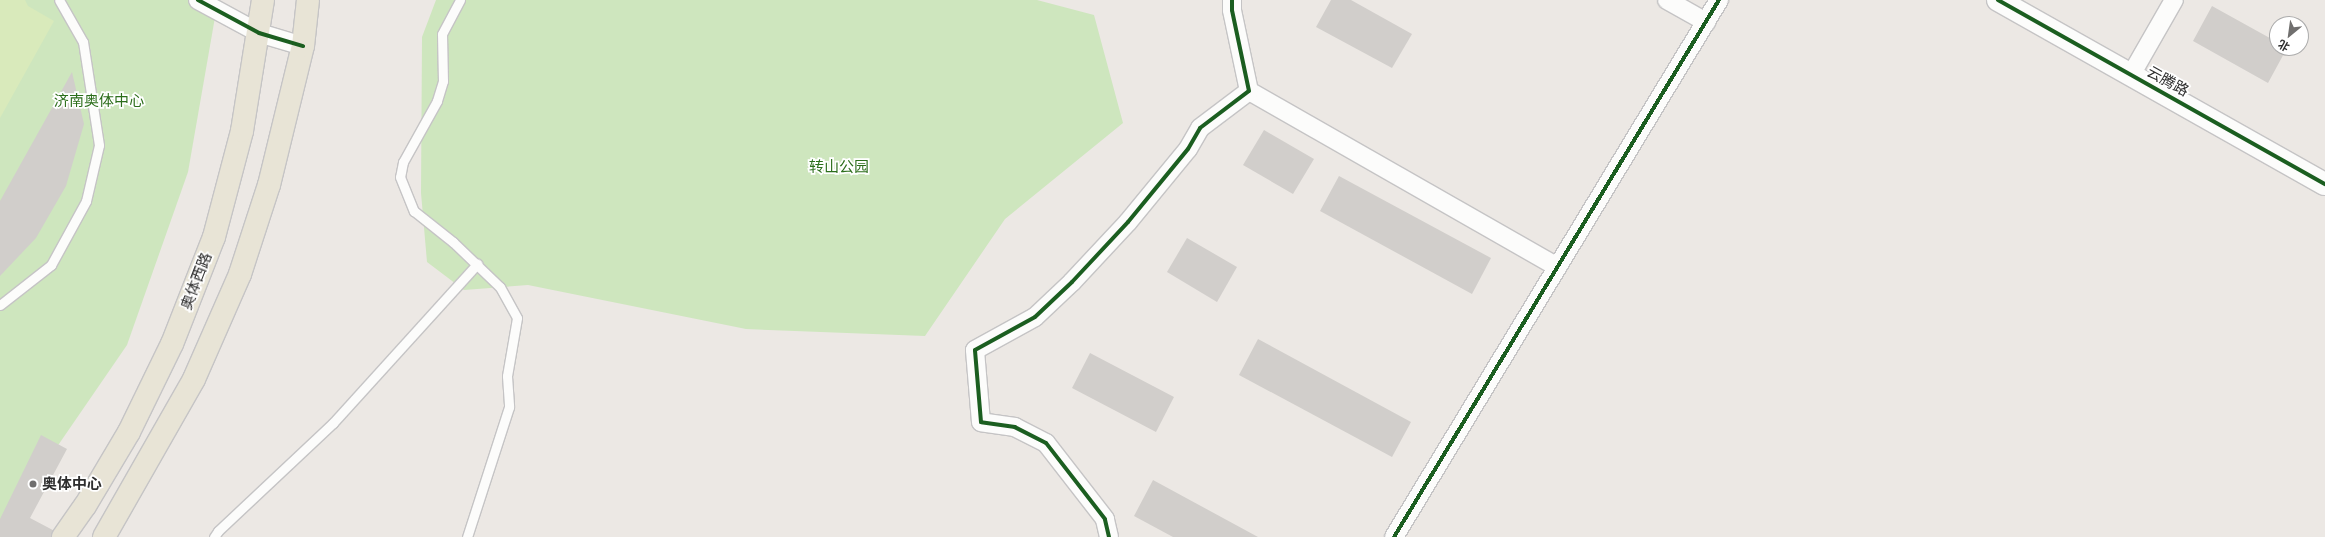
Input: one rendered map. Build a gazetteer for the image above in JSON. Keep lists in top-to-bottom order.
{
  "streets": {
    "main road": ["奥体西路"],
    "street": ["云腾路"]
  },
  "parks": ["济南奥体中心", "转山公园"],
  "places": ["奥体中心"],
  "north": "bottom left"
}
